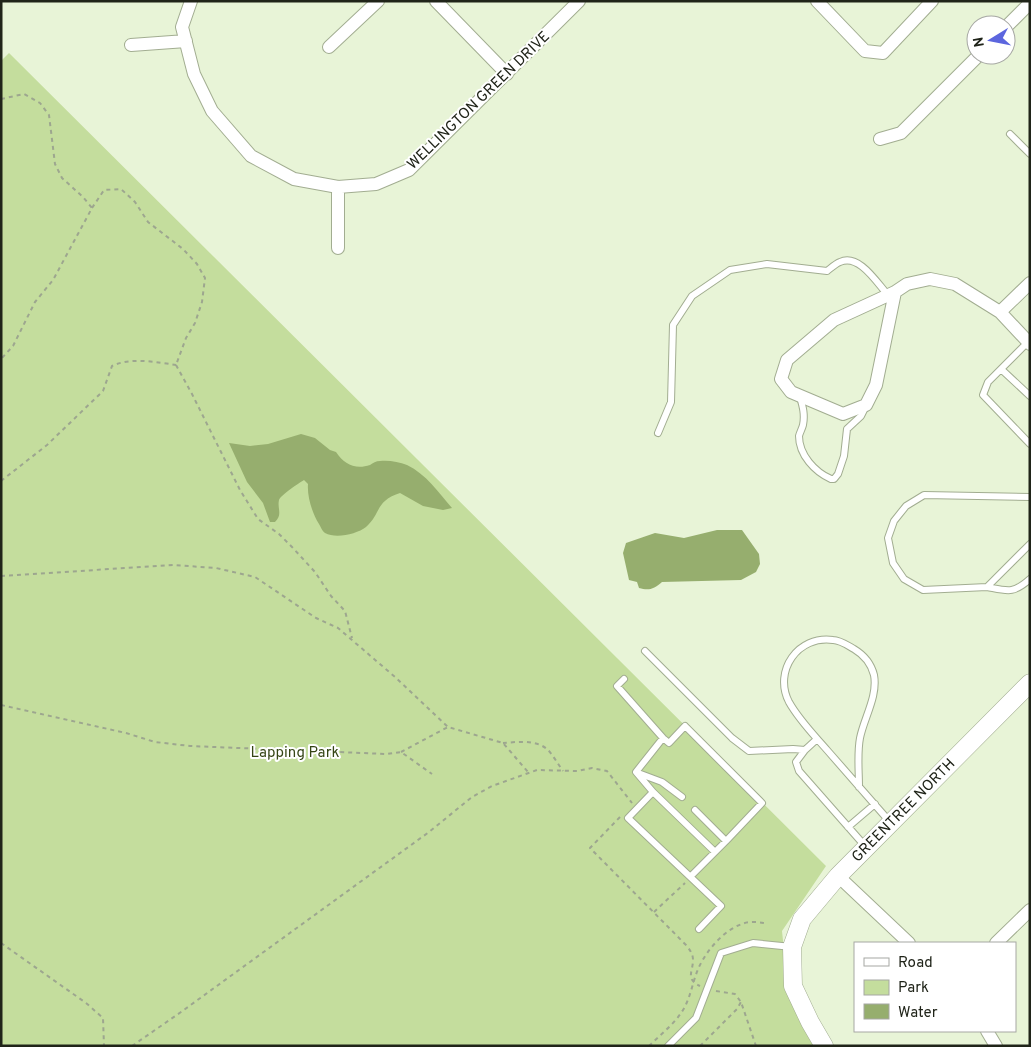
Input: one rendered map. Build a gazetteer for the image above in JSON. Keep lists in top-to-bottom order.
{
  "streets": {
    "main road": ["GREENTREE NORTH"],
    "street": ["WELLINGTON GREEN DRIVE"]
  },
  "parks": ["Lapping Park"],
  "legend": ["Road", "Park", "Water"],
  "north": "left"
}
